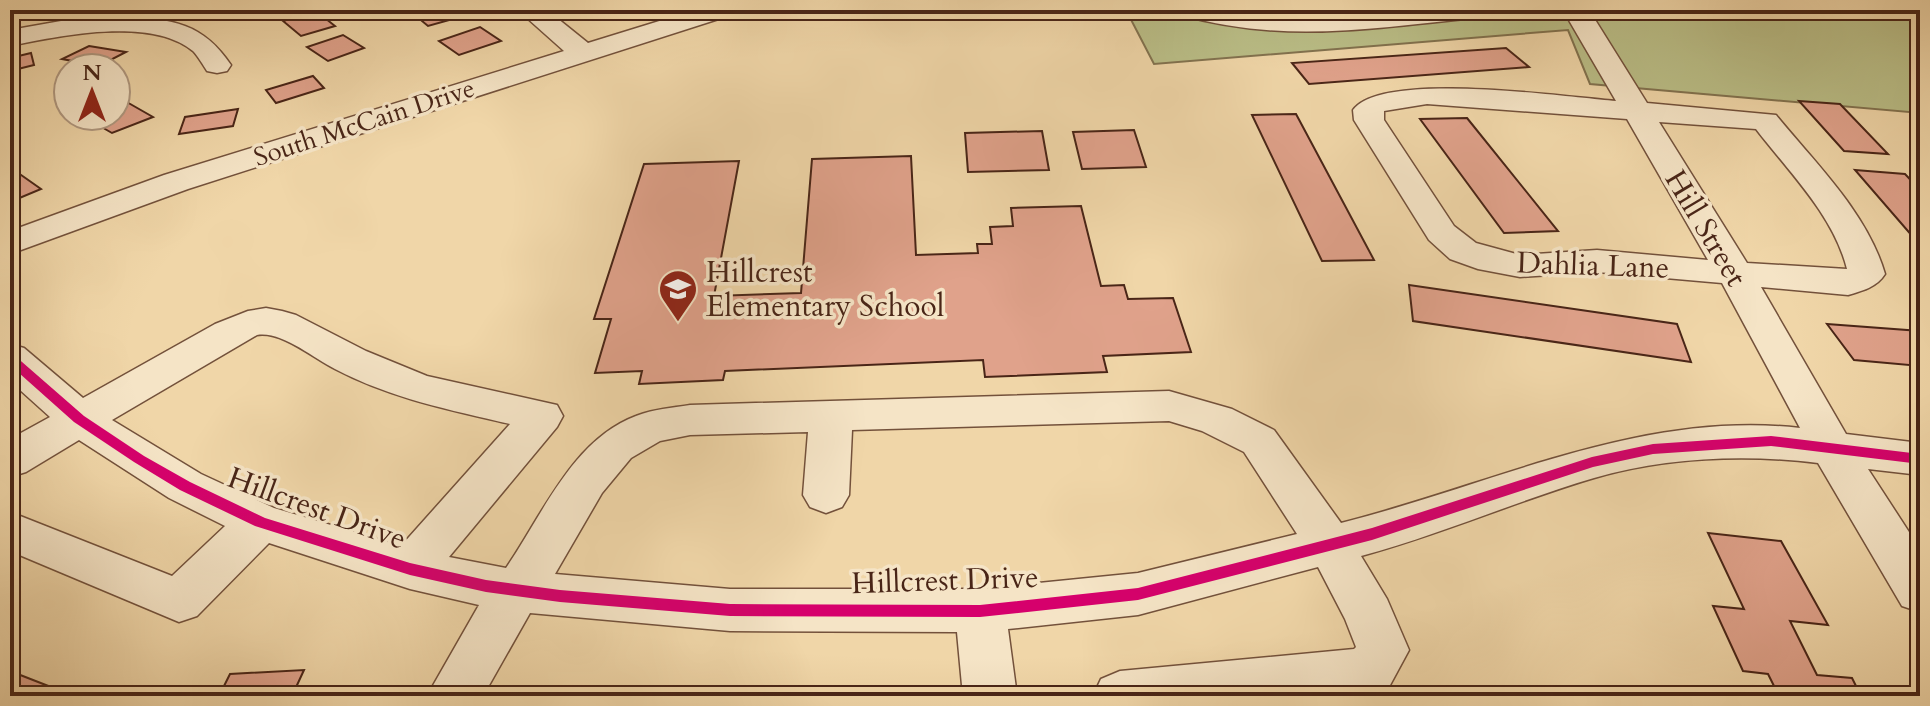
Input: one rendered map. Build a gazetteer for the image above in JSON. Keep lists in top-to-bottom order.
{
  "streets": {
    "street": [
      "South McCain Drive",
      "Hill Street",
      "Dahlia Lane",
      "Hillcrest Drive"
    ]
  },
  "crossings": [
    ["Hill Street", "Dahlia Lane"],
    ["Hill Street", "Hillcrest Drive"]
  ],
  "places": {
    "school or university": ["Hillcrest Elementary School"]
  },
  "north": "top"
}
